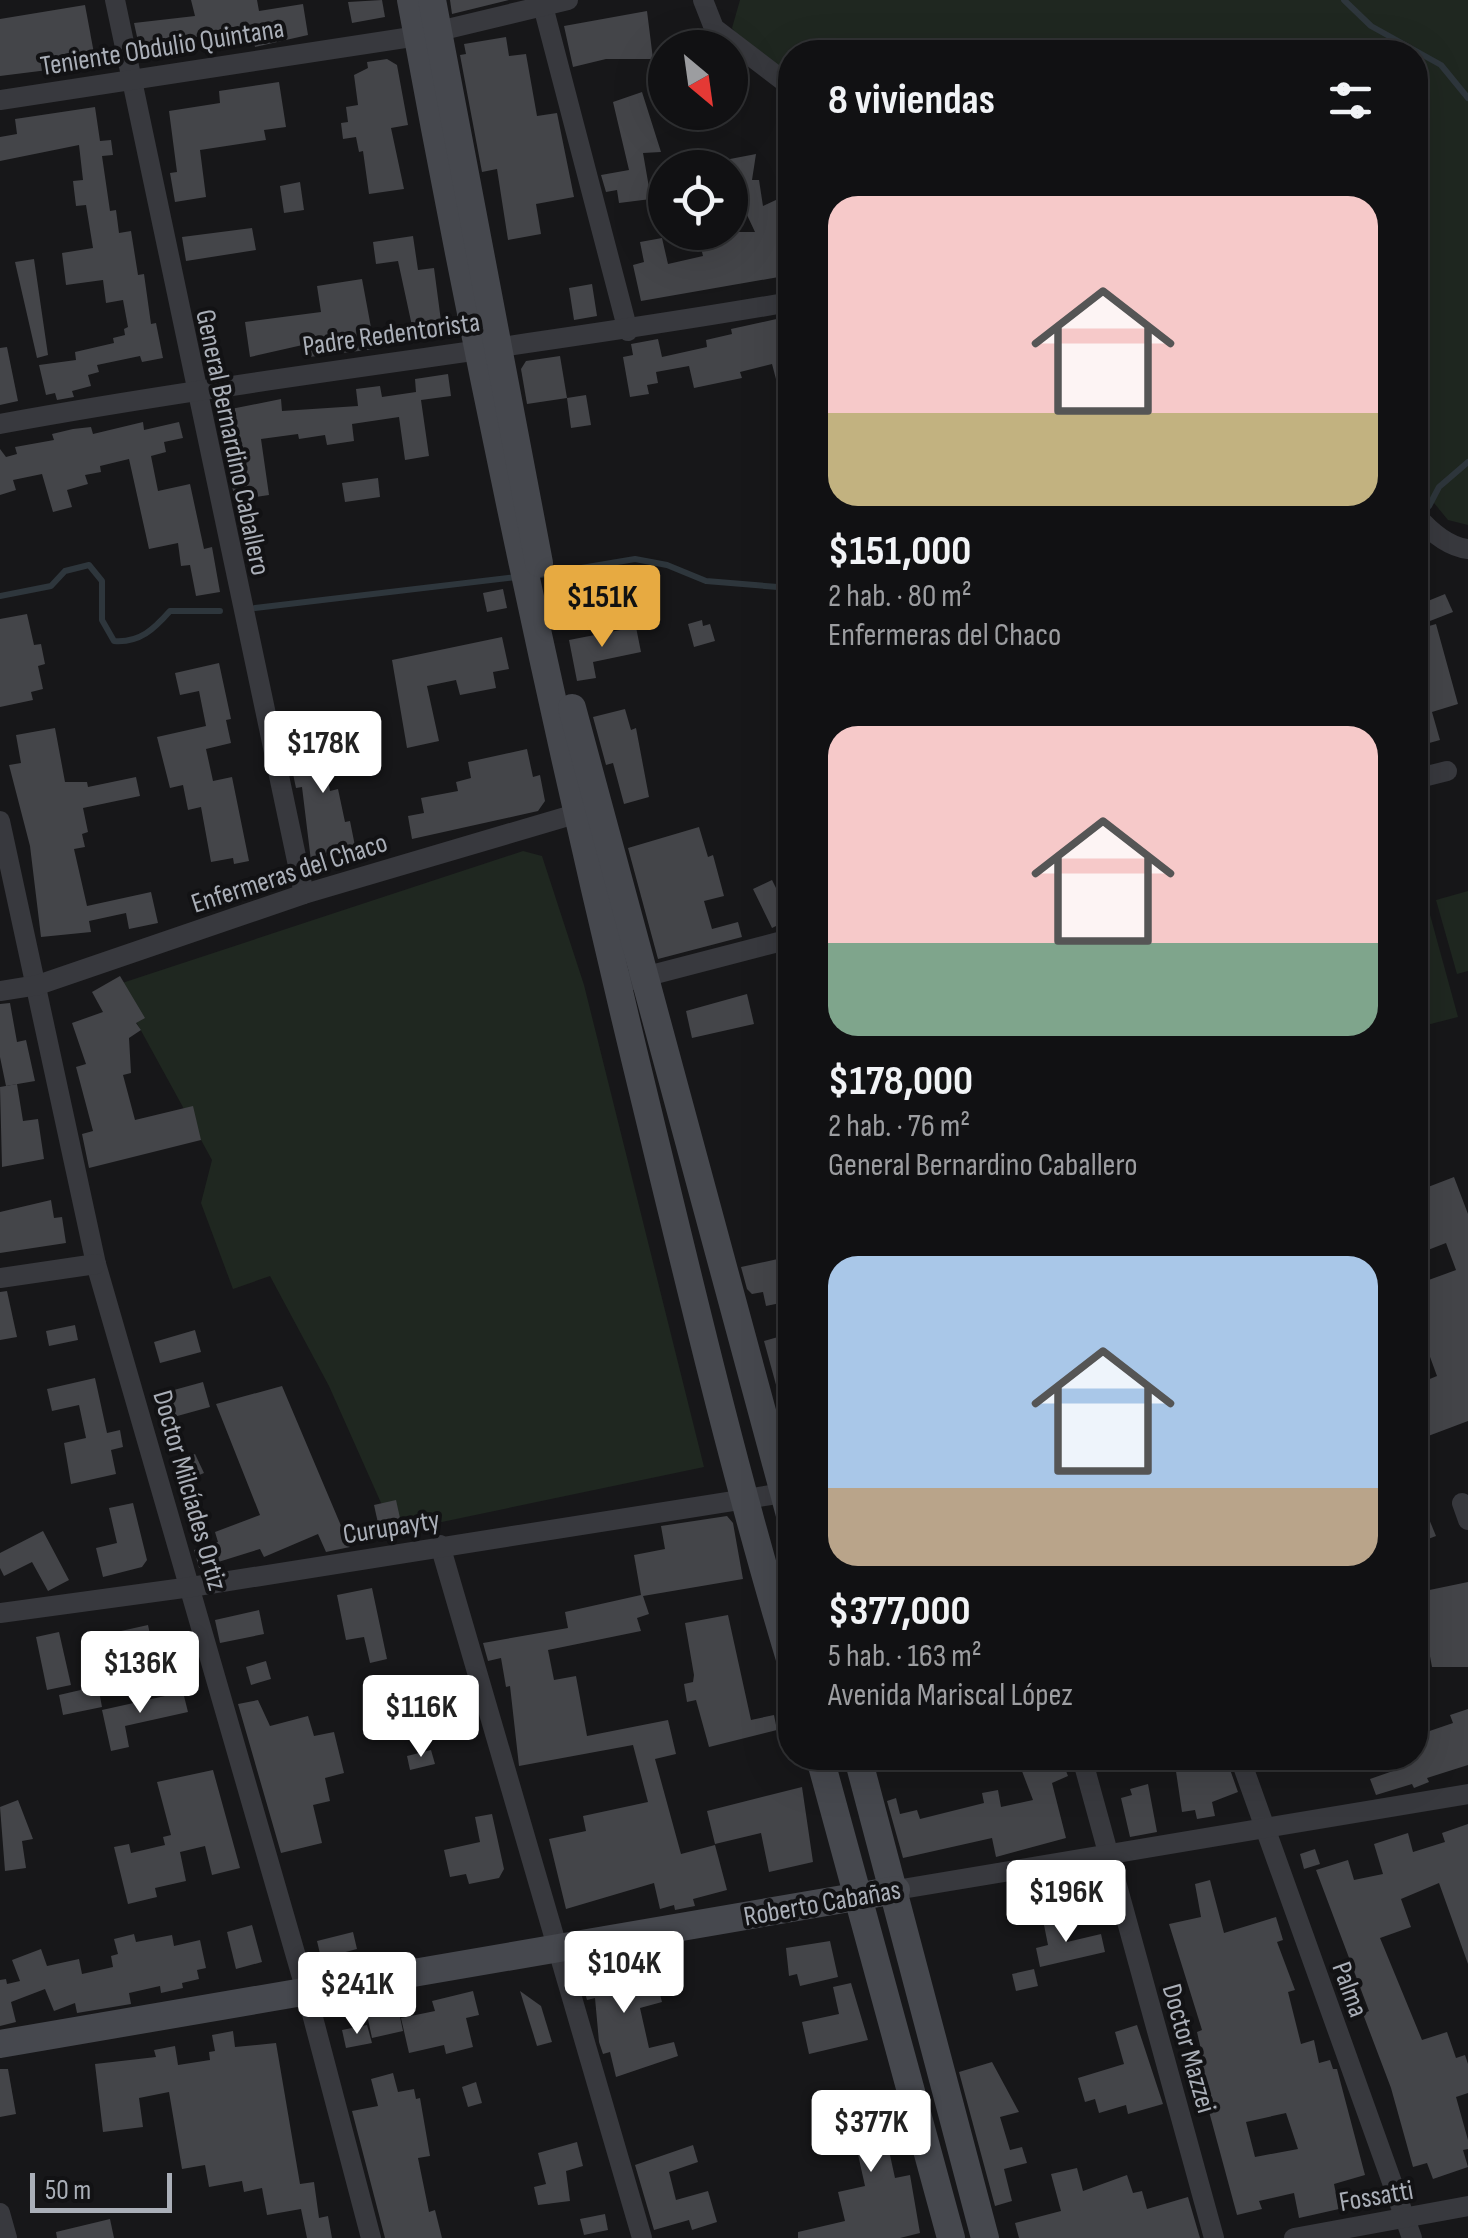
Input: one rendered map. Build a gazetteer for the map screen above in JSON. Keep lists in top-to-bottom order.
{
  "streets": {
    "main road": ["Roberto Cabañas"],
    "street": [
      "Teniente Obdulio Quintana",
      "Padre Redentorista",
      "General Bernardino Caballero",
      "Enfermeras del Chaco",
      "Doctor Milcíades Ortiz",
      "Curupayty",
      "Palma",
      "Doctor Mazzei",
      "Fossatti"
    ]
  },
  "crossings": [
    ["Teniente Obdulio Quintana", "General Bernardino Caballero"],
    ["Padre Redentorista", "General Bernardino Caballero"],
    ["General Bernardino Caballero", "Enfermeras del Chaco"],
    ["Enfermeras del Chaco", "Doctor Milcíades Ortiz"],
    ["Doctor Milcíades Ortiz", "Curupayty"],
    ["Doctor Milcíades Ortiz", "Roberto Cabañas"],
    ["Roberto Cabañas", "Palma"],
    ["Roberto Cabañas", "Doctor Mazzei"],
    ["Palma", "Fossatti"]
  ],
  "scale_bar": "50 m",
  "north": "bottom right",
  "page": {
    "heading": "8 viviendas",
    "list": [
      {
        "name": "$151,000",
        "note": "2 hab. · 80 m² · Enfermeras del Chaco"
      },
      {
        "name": "$178,000",
        "note": "2 hab. · 76 m² · General Bernardino Caballero"
      },
      {
        "name": "$377,000",
        "note": "5 hab. · 163 m² · Avenida Mariscal López"
      }
    ],
    "price": [
      "$151K",
      "$178K",
      "$136K",
      "$116K",
      "$196K",
      "$104K",
      "$241K",
      "$377K"
    ],
    "scale": "50 m"
  }
}
